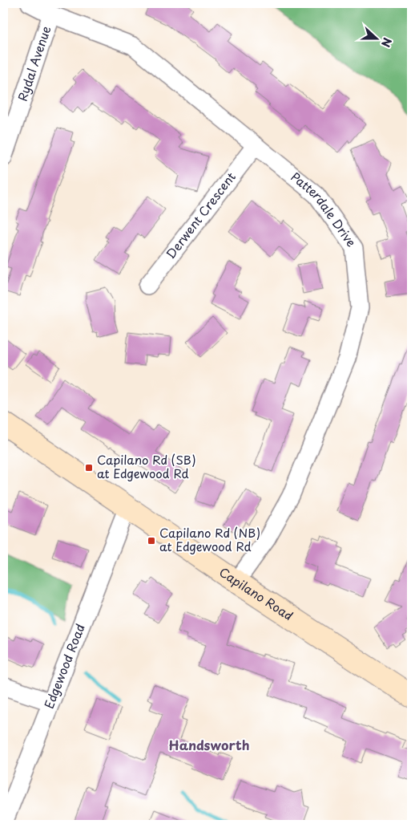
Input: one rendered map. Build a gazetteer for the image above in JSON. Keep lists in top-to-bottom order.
{
  "streets": {
    "main road": ["Capilano Road"],
    "street": [
      "Rydal Avenue",
      "Patterdale Drive",
      "Derwent Crescent",
      "Edgewood Road"
    ]
  },
  "crossings": [
    ["Rydal Avenue", "Patterdale Drive"],
    ["Patterdale Drive", "Derwent Crescent"],
    ["Patterdale Drive", "Capilano Road"],
    ["Capilano Road", "Edgewood Road"]
  ],
  "districts": ["Handsworth"],
  "places": {
    "transit": ["Capilano Rd (SB) at Edgewood Rd", "Capilano Rd (NB) at Edgewood Rd"]
  },
  "north": "right"
}
